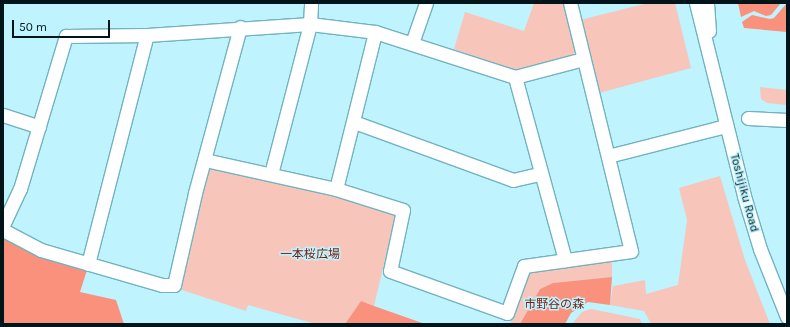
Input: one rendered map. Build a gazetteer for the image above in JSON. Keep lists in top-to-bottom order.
{
  "streets": {
    "street": ["Toshijiku Road"]
  },
  "parks": ["一本桜広場", "市野谷の森"],
  "scale_bar": "50 m"
}
